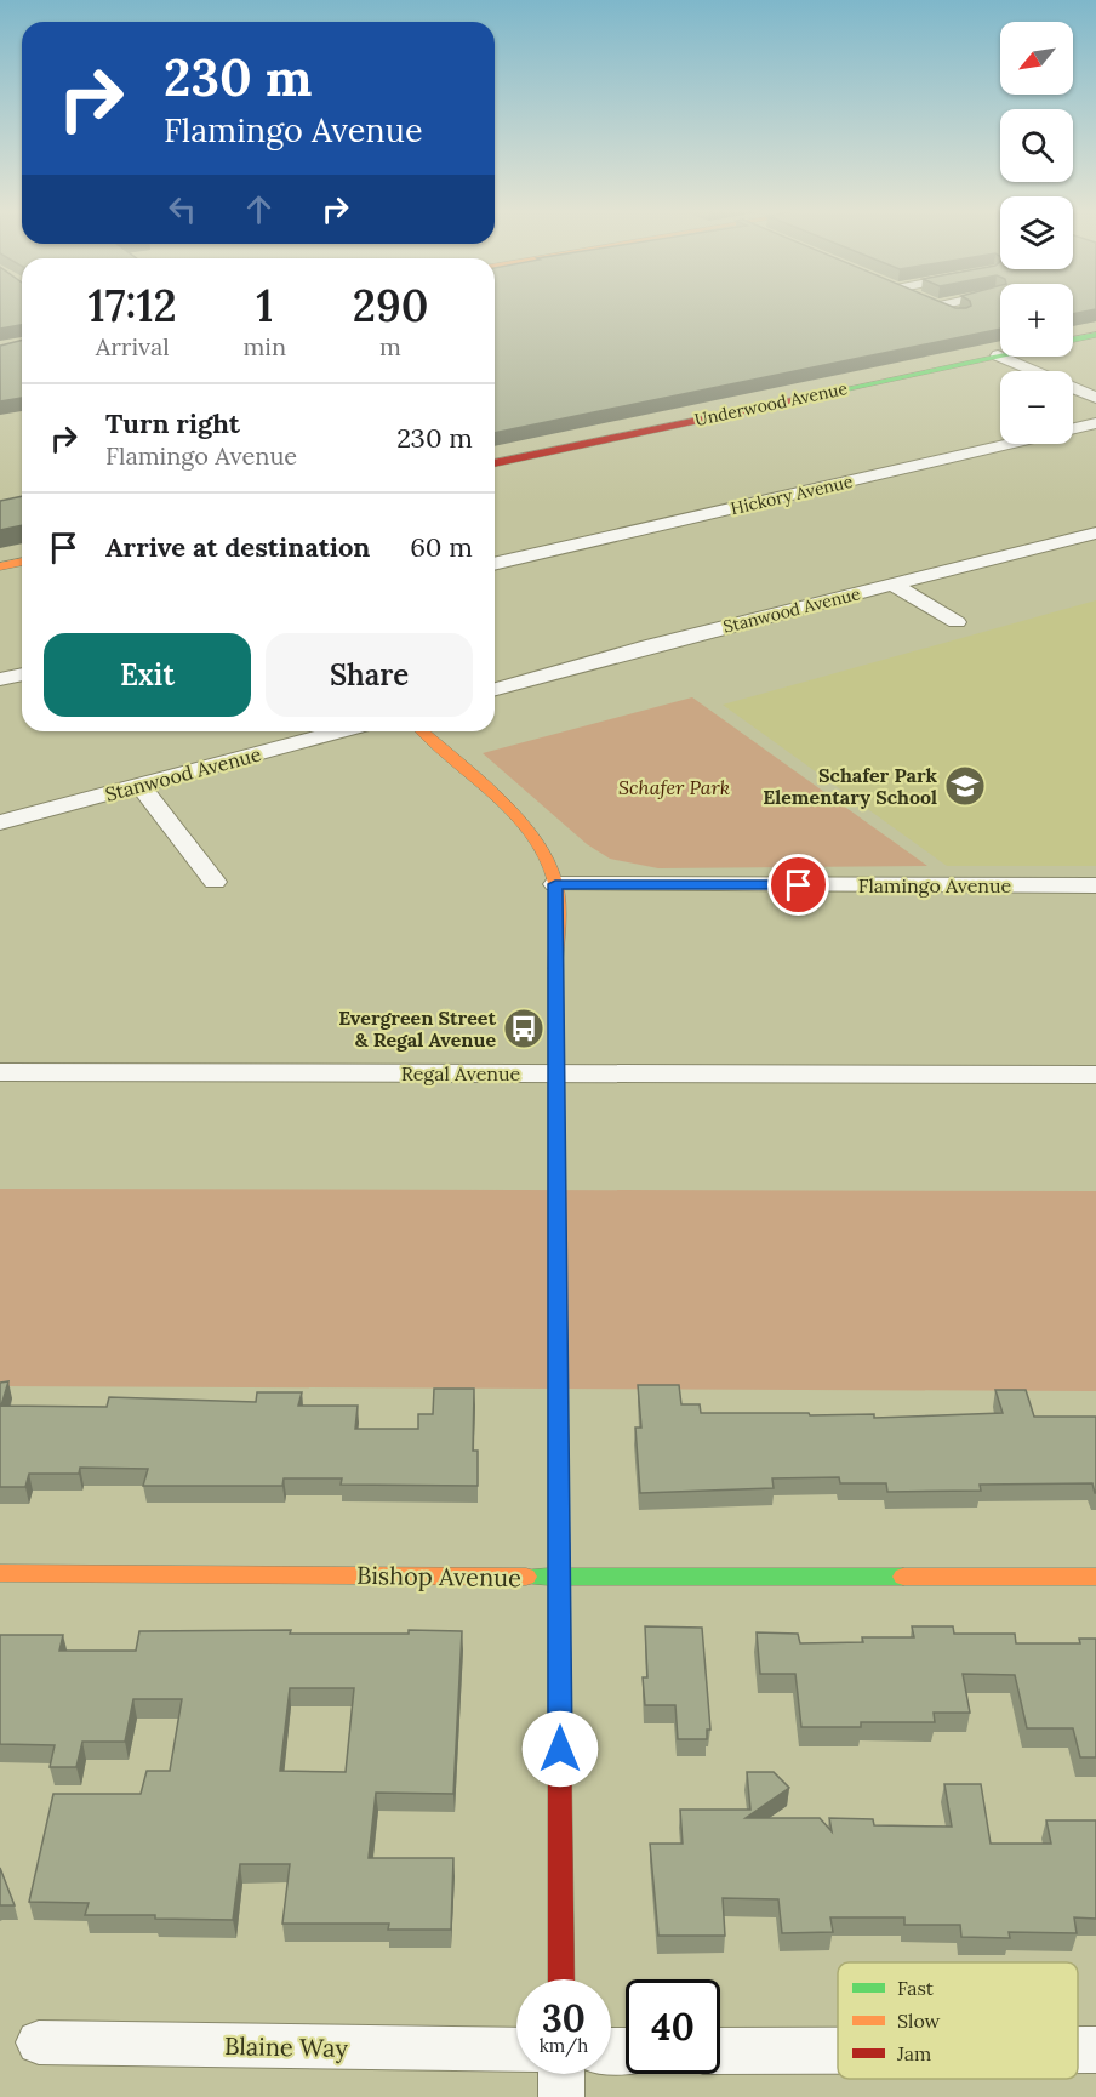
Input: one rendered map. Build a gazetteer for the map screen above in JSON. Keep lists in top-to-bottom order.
{
  "streets": {
    "street": [
      "Underwood Avenue",
      "Hickory Avenue",
      "Stanwood Avenue",
      "Flamingo Avenue",
      "Regal Avenue",
      "Bishop Avenue",
      "Blaine Way"
    ]
  },
  "parks": ["Schafer Park"],
  "places": {
    "school or university": ["Schafer Park Elementary School"],
    "bus stop": ["Evergreen Street & Regal Avenue"]
  },
  "legend": ["Fast", "Slow", "Jam"],
  "north": "bottom left",
  "page": {
    "map_buttons": ["+", "−"],
    "turn": ["230 m", "Flamingo Avenue"],
    "eta": [
      "17:12",
      "Arrival",
      "1",
      "min",
      "290",
      "m"
    ],
    "list": [
      {
        "name": "Turn right",
        "note": "Flamingo Avenue",
        "value": "230 m"
      },
      {
        "name": "Arrive at destination",
        "value": "60 m"
      }
    ],
    "buttons": ["Exit", "Share"],
    "speed": "30 km/h",
    "limit": "40"
  }
}
